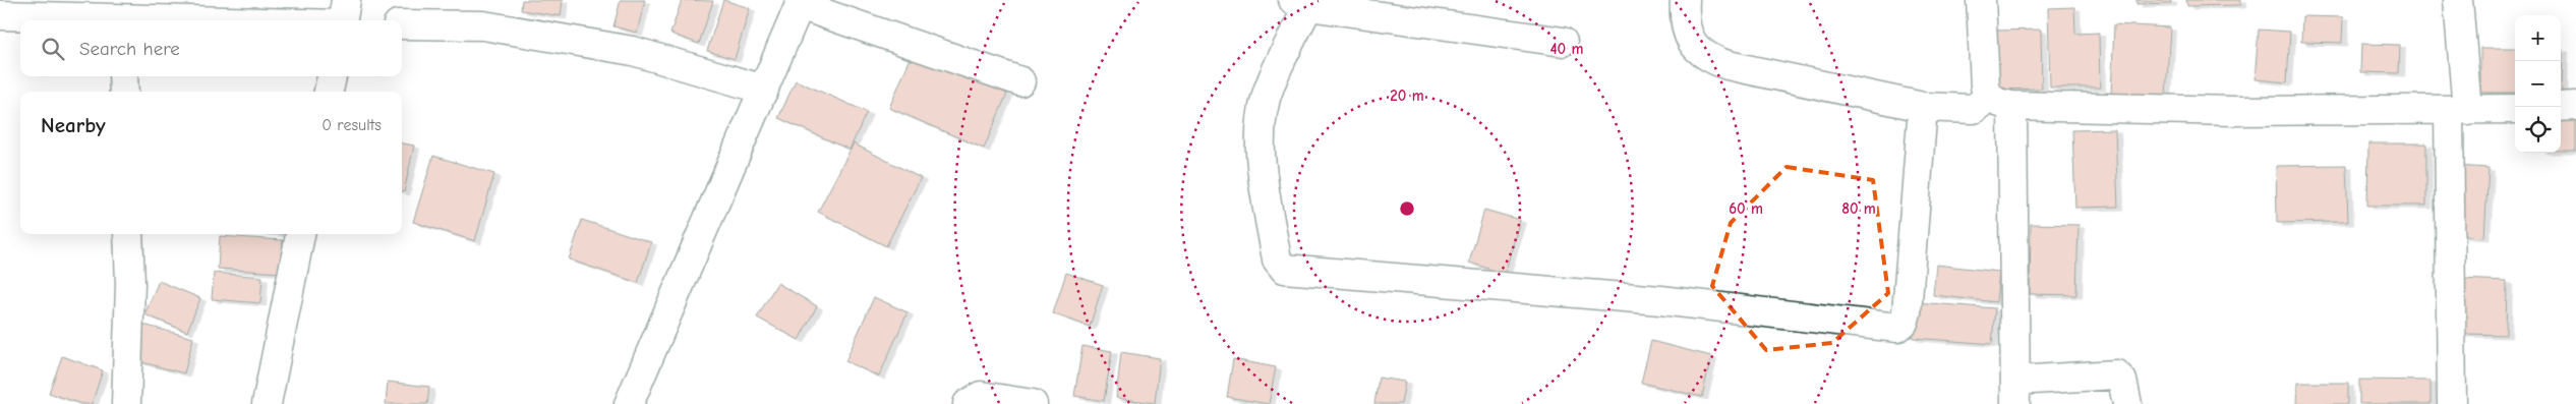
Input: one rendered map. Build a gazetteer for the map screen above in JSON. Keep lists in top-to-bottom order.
{
  "page": {
    "map_buttons": ["+", "−"],
    "search": "Search here",
    "heading": ["Nearby", "0 results"]
  },
  "rings": [
    "40 m",
    "20 m",
    "60 m",
    "80 m"
  ]
}
